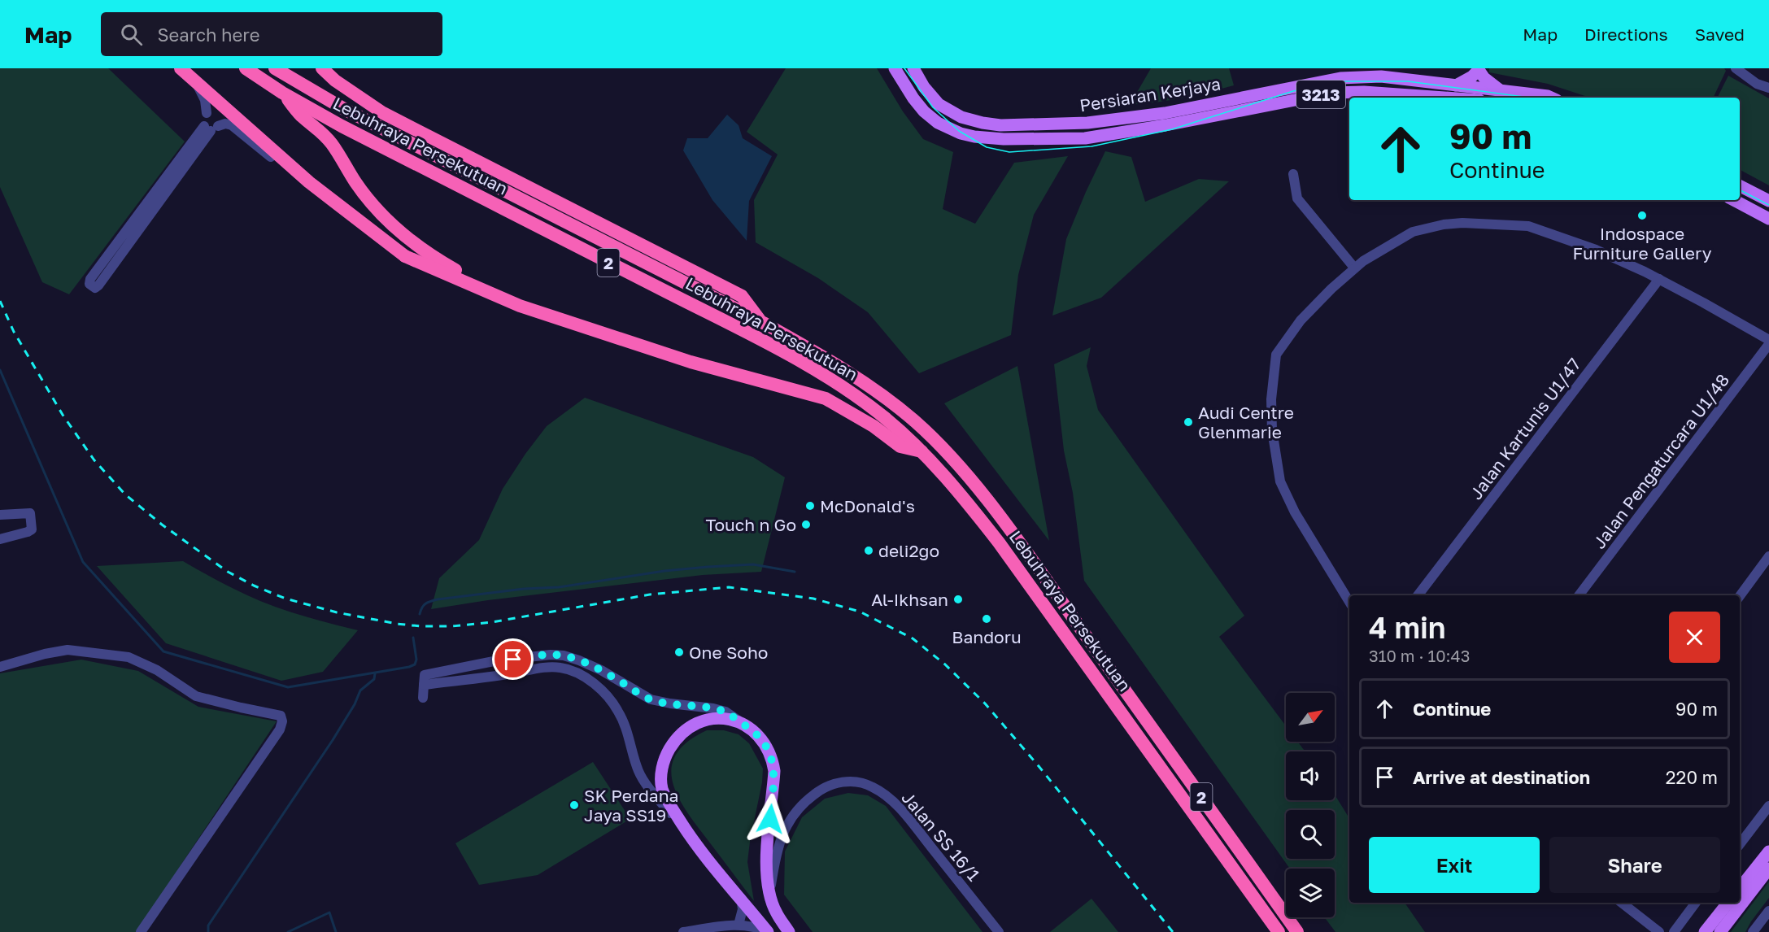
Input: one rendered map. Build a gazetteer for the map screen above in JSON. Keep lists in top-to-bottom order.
{
  "streets": {
    "highway": ["Lebuhraya Persekutuan", "2"],
    "main road": ["Persiaran Kerjaya", "3213"],
    "street": ["Jalan Kartunis U1/47", "Jalan Pengaturcara U1/48", "Jalan SS 16/1"]
  },
  "places": [
    "Indospace Furniture Gallery",
    "Audi Centre Glenmarie",
    "McDonald's",
    "Touch n Go",
    "deli2go",
    "Al-Ikhsan",
    "Bandoru",
    "One Soho",
    "SK Perdana Jaya SS19"
  ],
  "north": "top right",
  "page": {
    "header": "Map",
    "search": "Search here",
    "nav": ["Map", "Directions", "Saved"],
    "turn": ["90 m", "Continue"],
    "heading": ["4 min", "310 m · 10:43"],
    "list": [
      {
        "name": "Continue",
        "value": "90 m"
      },
      {
        "name": "Arrive at destination",
        "value": "220 m"
      }
    ],
    "buttons": ["Exit", "Share"]
  }
}
